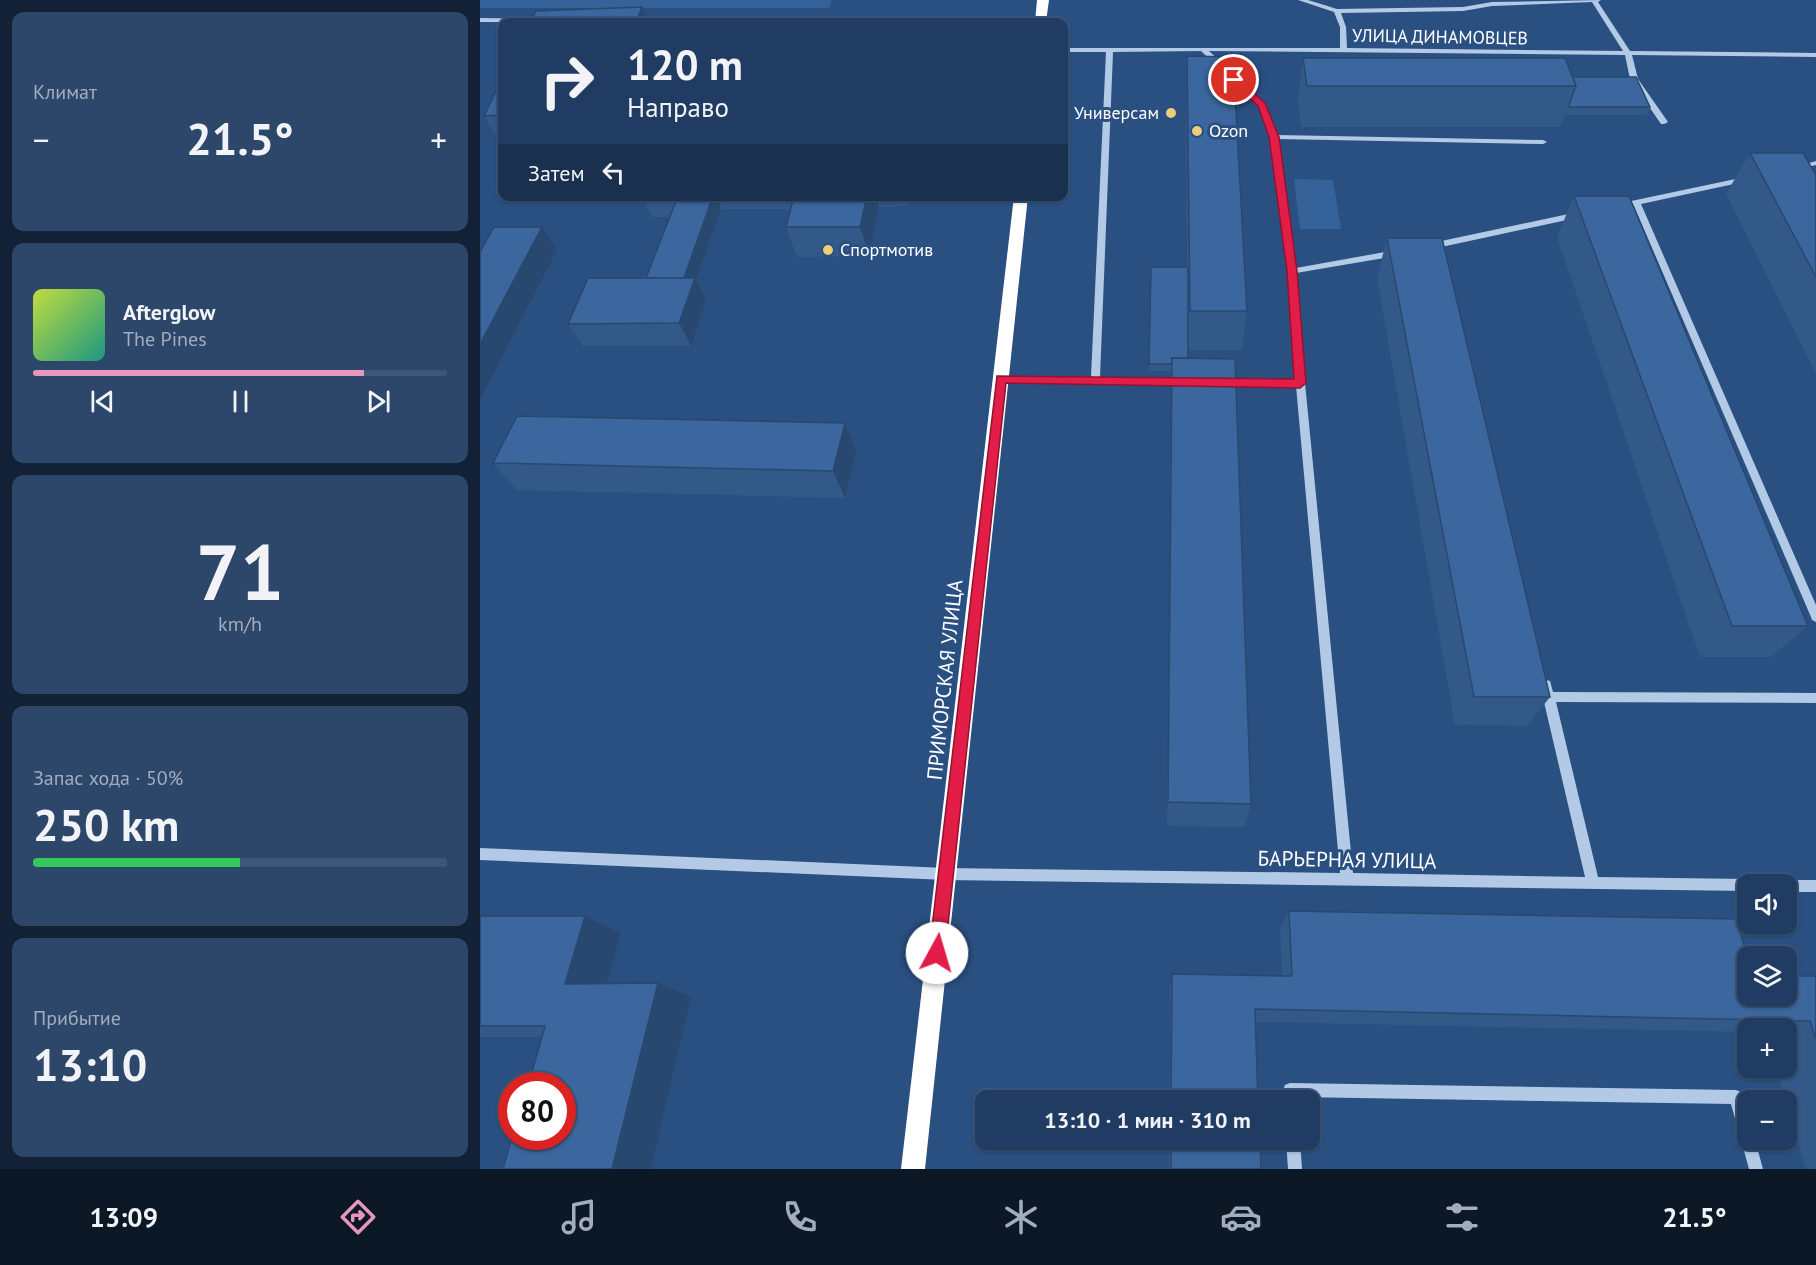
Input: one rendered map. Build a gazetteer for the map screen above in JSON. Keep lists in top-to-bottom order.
{
  "streets": {
    "highway": ["ПРИМОРСКАЯ УЛИЦА"],
    "street": ["УЛИЦА ДИНАМОВЦЕВ", "БАРЬЕРНАЯ УЛИЦА"]
  },
  "crossings": [
    ["ПРИМОРСКАЯ УЛИЦА", "БАРЬЕРНАЯ УЛИЦА"]
  ],
  "places": ["Универсам", "Ozon", "Спортмотив"],
  "page": {
    "tile": [
      "Климат",
      ["71", "km/h"],
      ["Запас хода · 50%", "250 km"],
      ["Прибытие", "13:10"]
    ],
    "turn": ["120 m", "Направо"],
    "heat": ["−", "21.5°", "+"],
    "then": "Затем",
    "song": ["Afterglow", "The Pines"],
    "map_buttons": ["+", "−"],
    "limit": "80",
    "trip": "13:10 · 1 мин · 310 m",
    "tabs": ["13:09", "21.5°"]
  }
}
